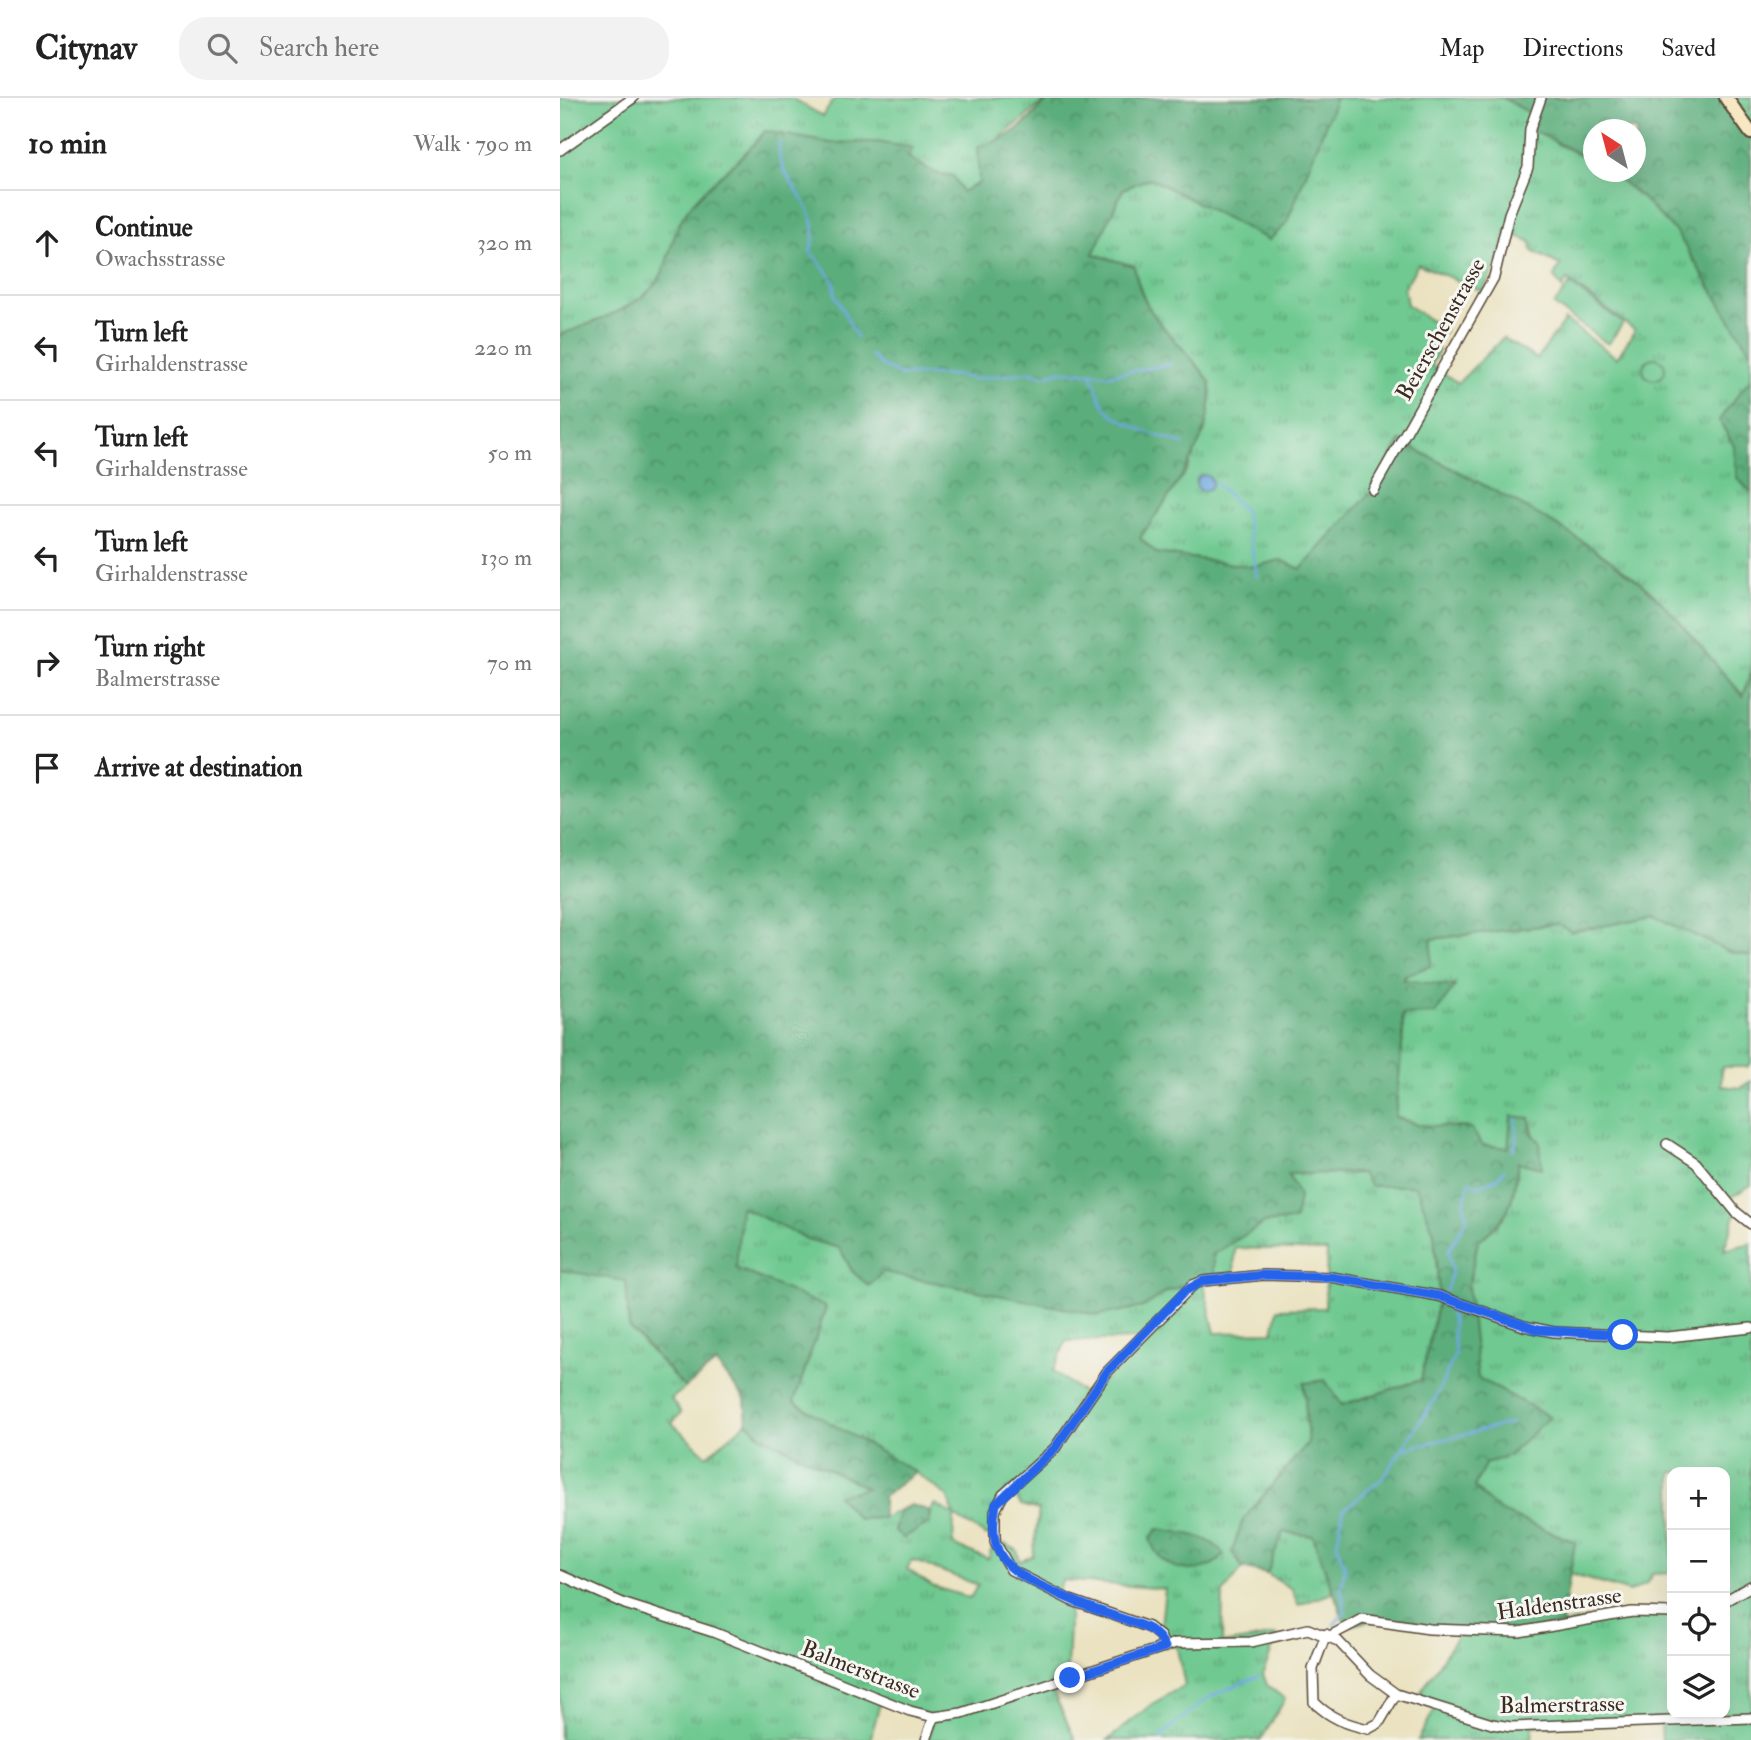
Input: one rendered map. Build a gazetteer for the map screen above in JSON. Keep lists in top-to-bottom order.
{
  "streets": {
    "street": ["Beierschenstrasse", "Haldenstrasse", "Balmerstrasse"]
  },
  "crossings": [
    ["Haldenstrasse", "Balmerstrasse"]
  ],
  "north": "top left",
  "page": {
    "header": "Citynav",
    "search": "Search here",
    "nav": ["Map", "Directions", "Saved"],
    "heading": ["10 min", "Walk · 790 m"],
    "list": [
      ["Continue", "Owachsstrasse", "320 m"],
      ["Turn left", "Girhaldenstrasse", "220 m"],
      ["Turn left", "Girhaldenstrasse", "50 m"],
      ["Turn left", "Girhaldenstrasse", "130 m"],
      ["Turn right", "Balmerstrasse", "70 m"],
      "Arrive at destination"
    ],
    "map_buttons": ["+", "−"]
  }
}
